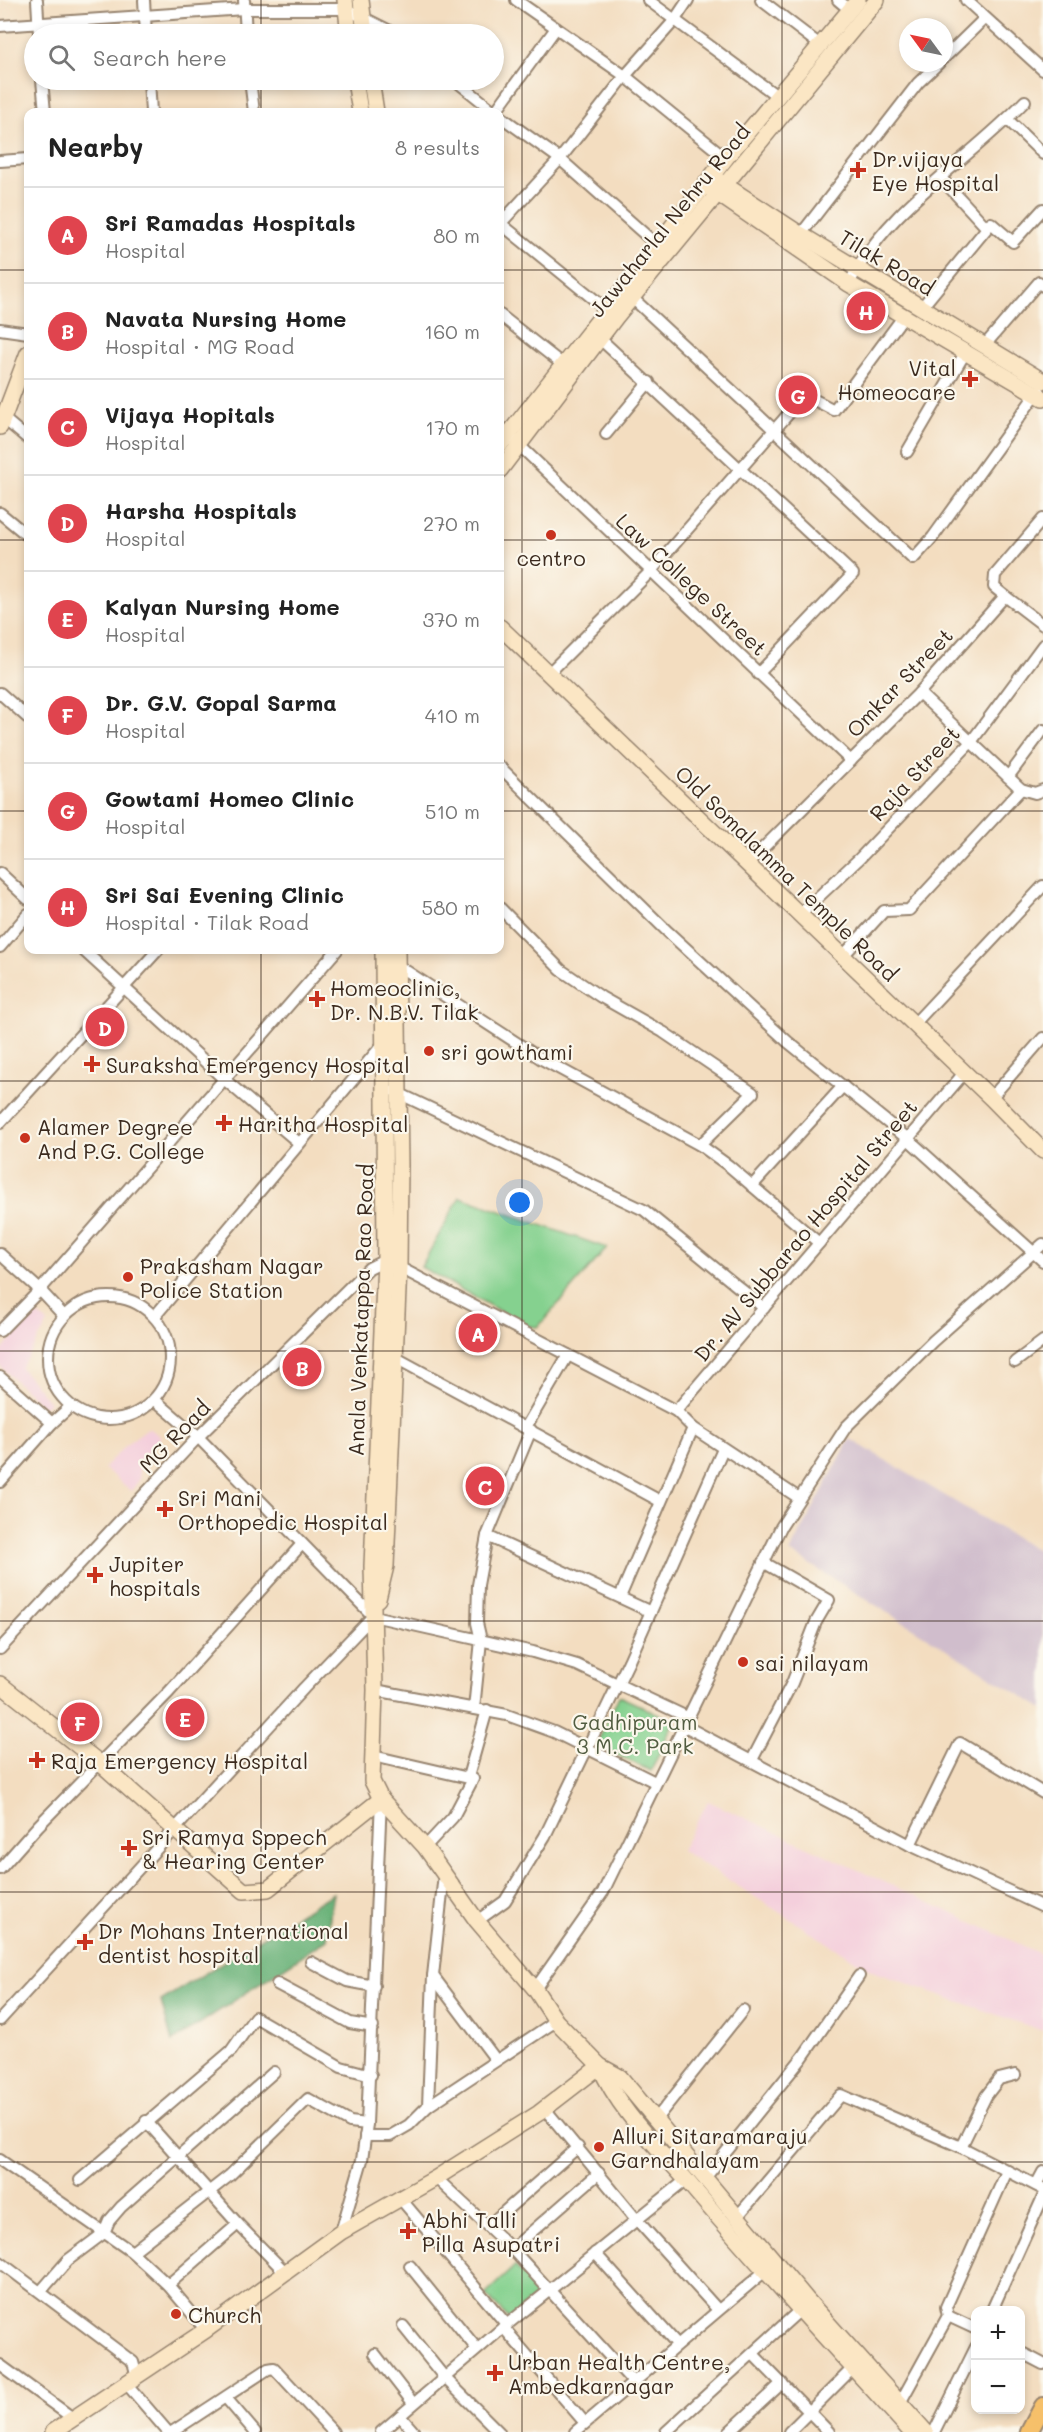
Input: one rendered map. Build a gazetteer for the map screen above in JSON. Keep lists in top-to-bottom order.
{
  "streets": {
    "main road": [
      "Jawaharlal Nehru Road",
      "Tilak Road",
      "Old Somalamma Temple Road",
      "Anala Venkatappa Rao Road"
    ],
    "street": [
      "Law College Street",
      "Omkar Street",
      "Raja Street",
      "Dr. AV Subbarao Hospital Street",
      "MG Road"
    ]
  },
  "crossings": [
    ["Jawaharlal Nehru Road", "Tilak Road"],
    ["Jawaharlal Nehru Road", "Law College Street"],
    ["Law College Street", "Omkar Street"],
    ["Omkar Street", "Old Somalamma Temple Road"],
    ["Raja Street", "Old Somalamma Temple Road"],
    ["Old Somalamma Temple Road", "Dr. AV Subbarao Hospital Street"],
    ["Anala Venkatappa Rao Road", "MG Road"]
  ],
  "parks": ["Gadhipuram 3 M.C. Park"],
  "places": {
    "health": [
      "Dr.vijaya Eye Hospital",
      "Vital Homeocare",
      "Homeoclinic, Dr. N.B.V. Tilak",
      "Suraksha Emergency Hospital",
      "Haritha Hospital",
      "Sri Mani Orthopedic Hospital",
      "Jupiter hospitals",
      "Raja Emergency Hospital",
      "Sri Ramya Sppech & Hearing Center",
      "Dr Mohans International dentist hospital",
      "Abhi Talli Pilla Asupatri",
      "Urban Health Centre, Ambedkarnagar"
    ],
    "other": [
      "centro",
      "sri gowthami",
      "Alamer Degree And P.G. College",
      "Prakasham Nagar Police Station",
      "sai nilayam",
      "Alluri Sitaramaraju Garndhalayam",
      "Church"
    ]
  },
  "north": "top left",
  "page": {
    "search": "Search here",
    "heading": ["Nearby", "8 results"],
    "list": [
      {
        "mark": "A",
        "name": "Sri Ramadas Hospitals",
        "note": "Hospital",
        "value": "80 m"
      },
      {
        "mark": "B",
        "name": "Navata Nursing Home",
        "note": "Hospital · MG Road",
        "value": "160 m"
      },
      {
        "mark": "C",
        "name": "Vijaya Hopitals",
        "note": "Hospital",
        "value": "170 m"
      },
      {
        "mark": "D",
        "name": "Harsha Hospitals",
        "note": "Hospital",
        "value": "270 m"
      },
      {
        "mark": "E",
        "name": "Kalyan Nursing Home",
        "note": "Hospital",
        "value": "370 m"
      },
      {
        "mark": "F",
        "name": "Dr. G.V. Gopal Sarma",
        "note": "Hospital",
        "value": "410 m"
      },
      {
        "mark": "G",
        "name": "Gowtami Homeo Clinic",
        "note": "Hospital",
        "value": "510 m"
      },
      {
        "mark": "H",
        "name": "Sri Sai Evening Clinic",
        "note": "Hospital · Tilak Road",
        "value": "580 m"
      }
    ],
    "pins": [
      "H",
      "G",
      "D",
      "A",
      "B",
      "C",
      "E",
      "F"
    ],
    "map_buttons": ["+", "−"]
  }
}
